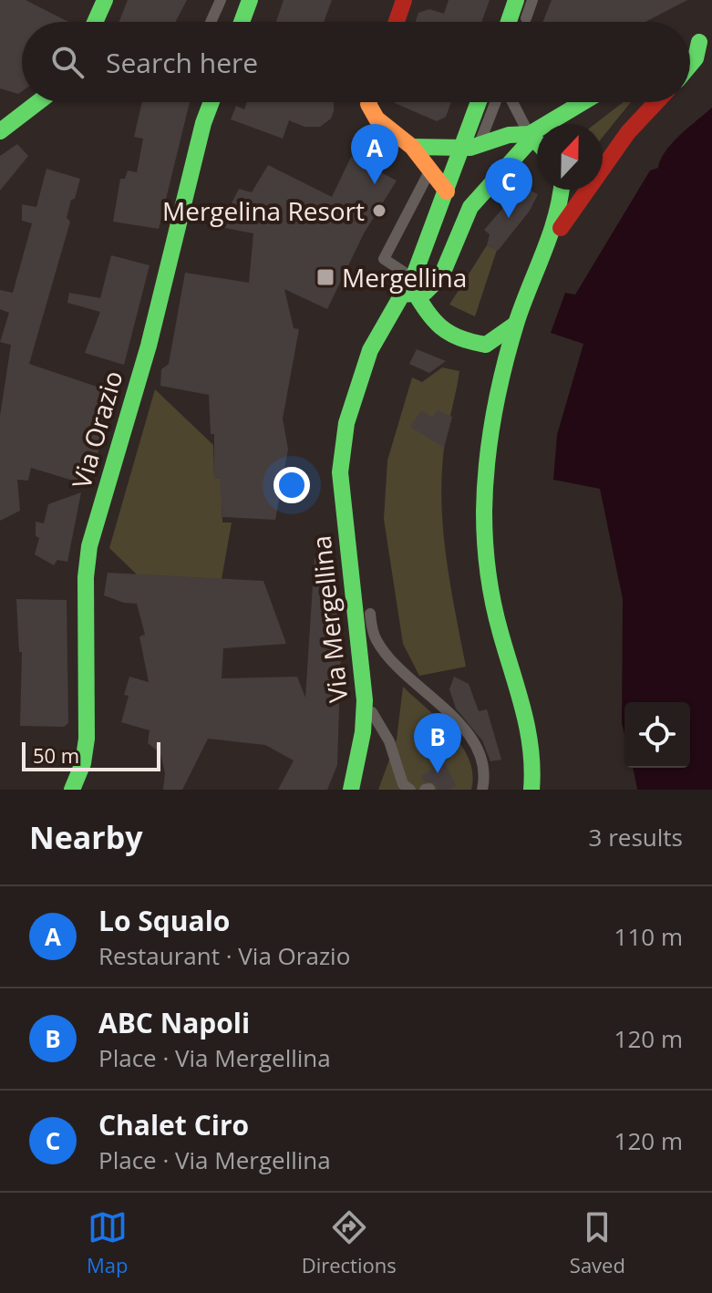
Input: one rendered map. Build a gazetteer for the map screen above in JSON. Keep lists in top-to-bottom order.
{
  "streets": {
    "street": ["Via Orazio", "Via Mergellina"]
  },
  "places": {
    "other": ["Mergelina Resort"],
    "transit": ["Mergellina"]
  },
  "scale_bar": "50 m",
  "north": "top",
  "page": {
    "search": "Search here",
    "pins": ["A", "C", "B"],
    "scale": "50 m",
    "heading": ["Nearby", "3 results"],
    "list": [
      {
        "mark": "A",
        "name": "Lo Squalo",
        "note": "Restaurant · Via Orazio",
        "value": "110 m"
      },
      {
        "mark": "B",
        "name": "ABC Napoli",
        "note": "Place · Via Mergellina",
        "value": "120 m"
      },
      {
        "mark": "C",
        "name": "Chalet Ciro",
        "note": "Place · Via Mergellina",
        "value": "120 m"
      }
    ],
    "nav": ["Map", "Directions", "Saved"]
  }
}
